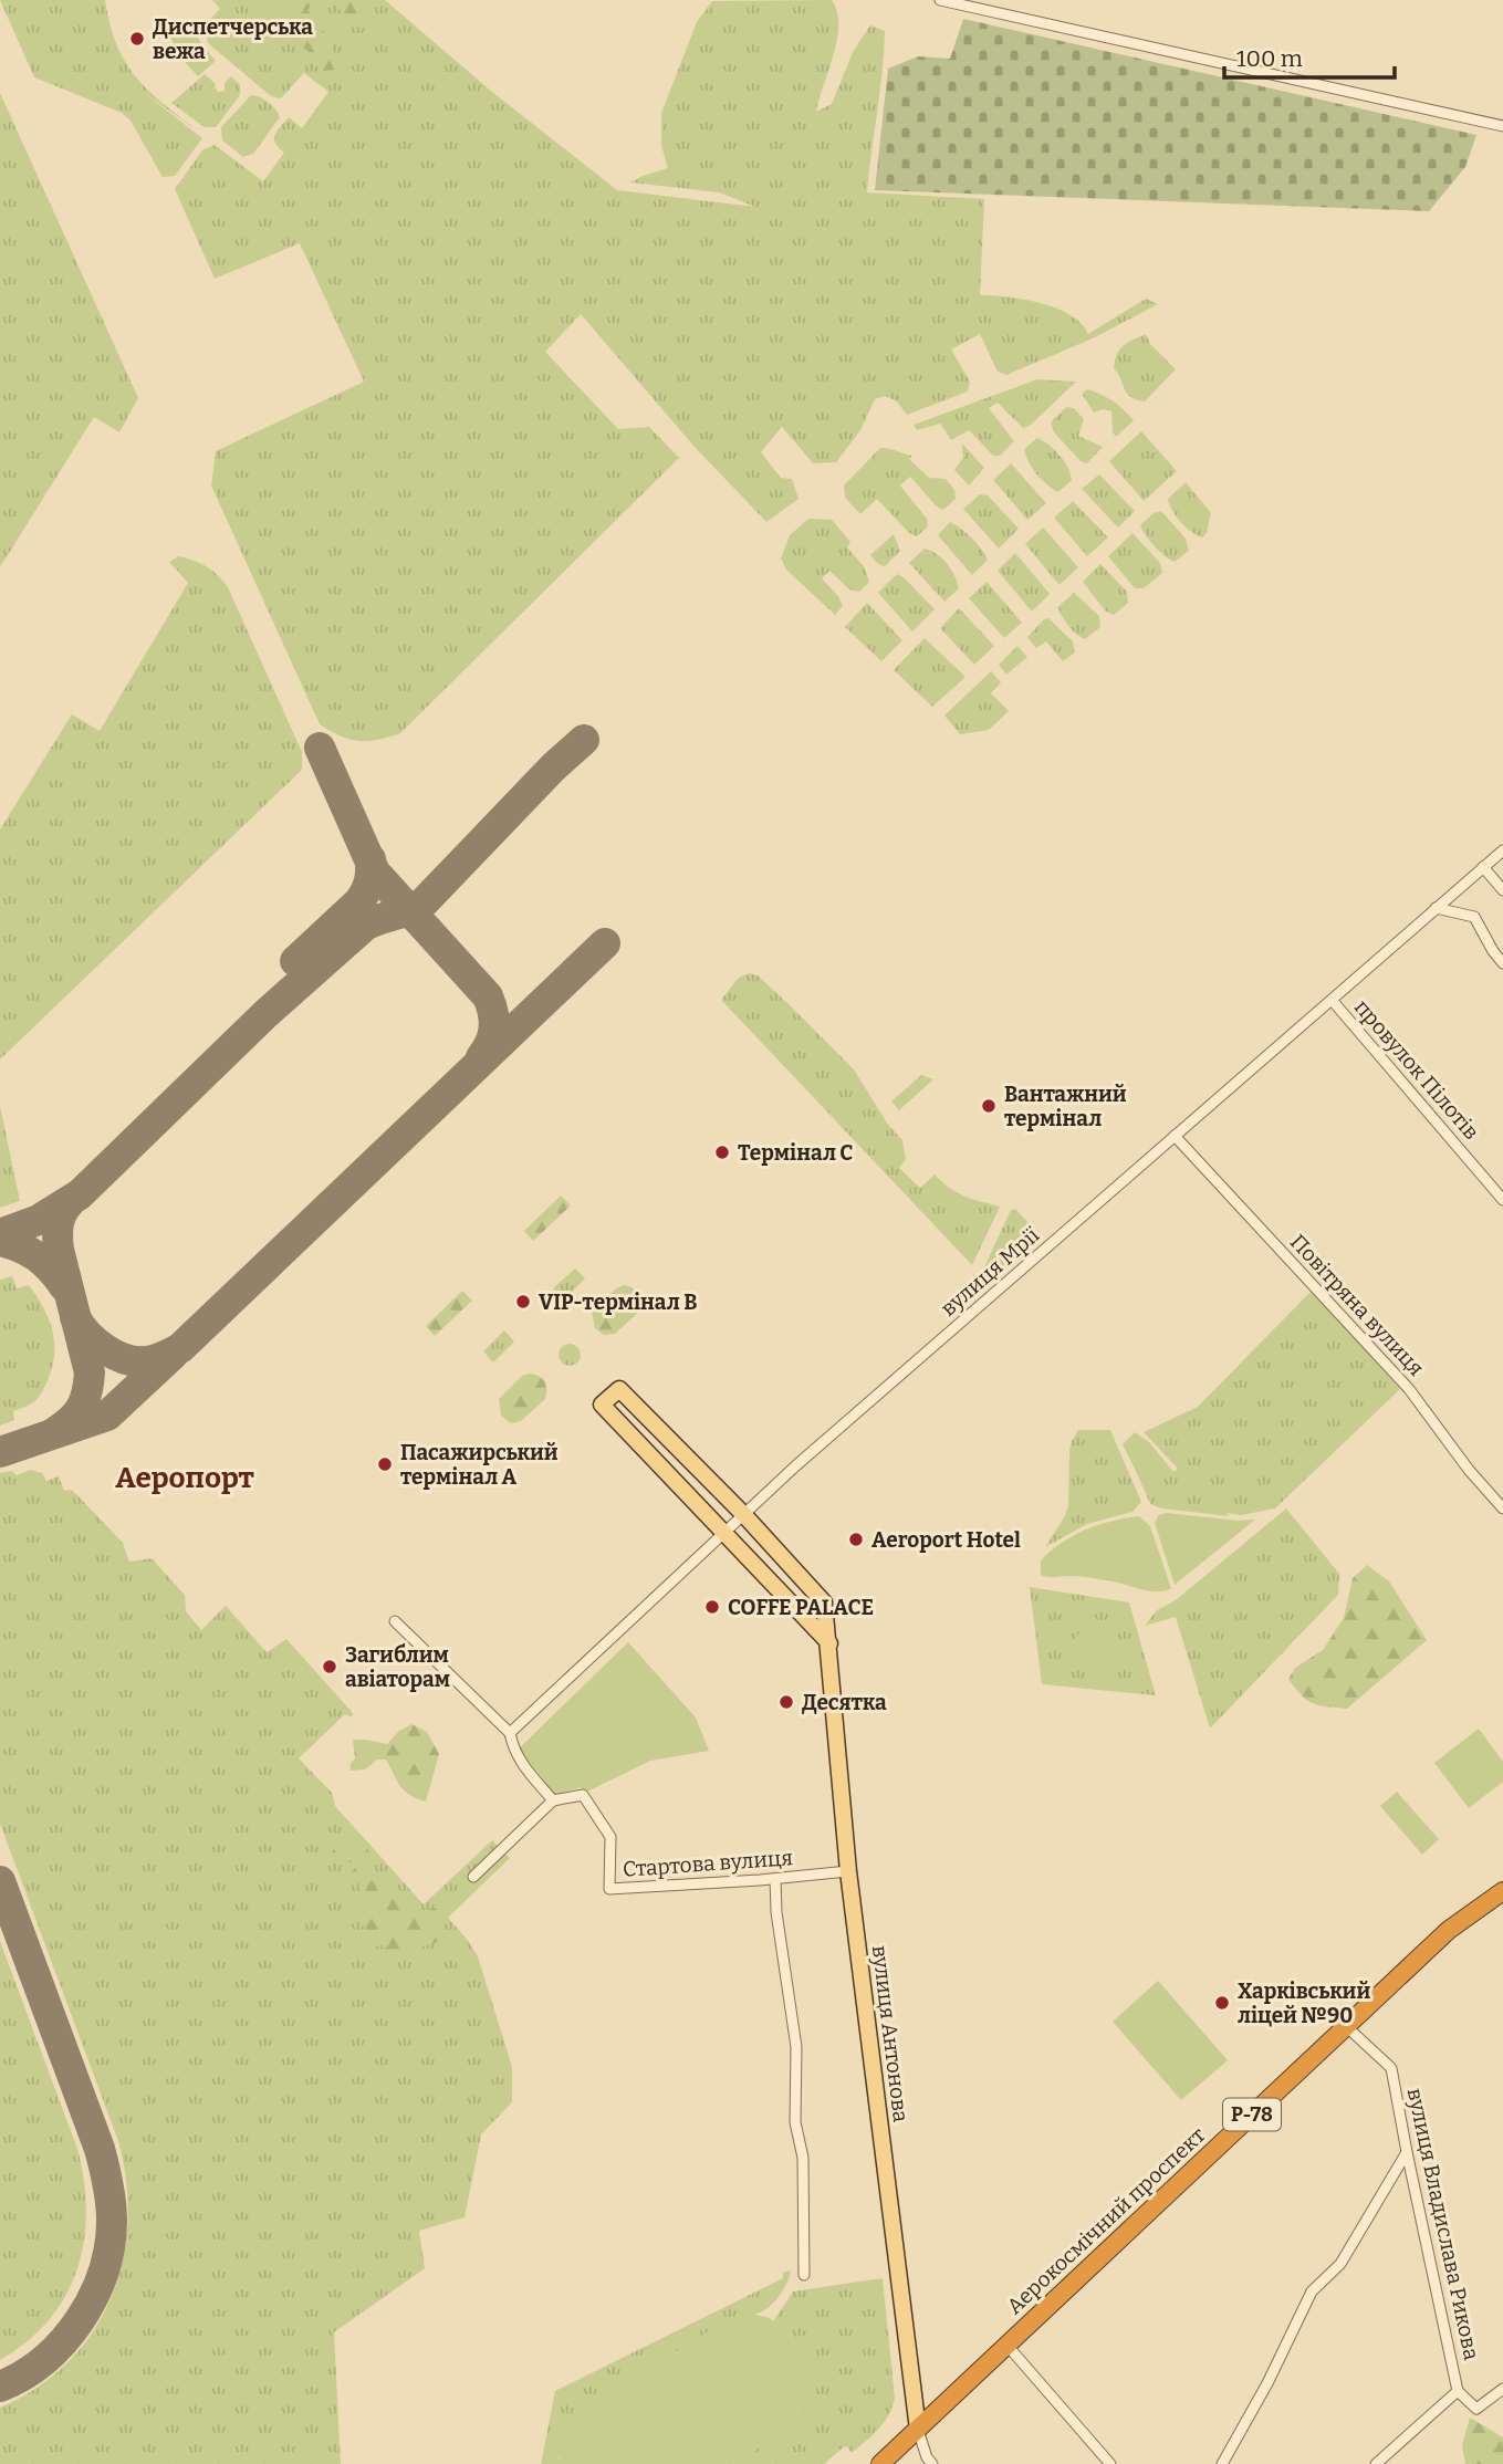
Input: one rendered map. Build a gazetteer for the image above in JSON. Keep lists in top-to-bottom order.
{
  "streets": {
    "highway": ["Р-78", "Аерокосмічний проспект"],
    "main road": ["вулиця Антонова"],
    "street": [
      "провулок Пілотів",
      "вулиця Мрії",
      "Повітряна вулиця",
      "Стартова вулиця",
      "вулиця Владислава Рикова"
    ]
  },
  "crossings": [
    ["провулок Пілотів", "вулиця Мрії"],
    ["вулиця Мрії", "Повітряна вулиця"],
    ["вулиця Мрії", "вулиця Антонова"],
    ["Стартова вулиця", "вулиця Антонова"],
    ["вулиця Антонова", "Аерокосмічний проспект"],
    ["Аерокосмічний проспект", "вулиця Владислава Рикова"]
  ],
  "districts": ["Аеропорт"],
  "places": [
    "Диспетчерська вежа",
    "Вантажний термінал",
    "Термінал C",
    "VIP-термінал B",
    "Пасажирський термінал A",
    "Aeroport Hotel",
    "COFFE PALACE",
    "Загиблим авіаторам",
    "Десятка",
    "Харківський ліцей №90"
  ],
  "scale_bar": "100 m"
}
